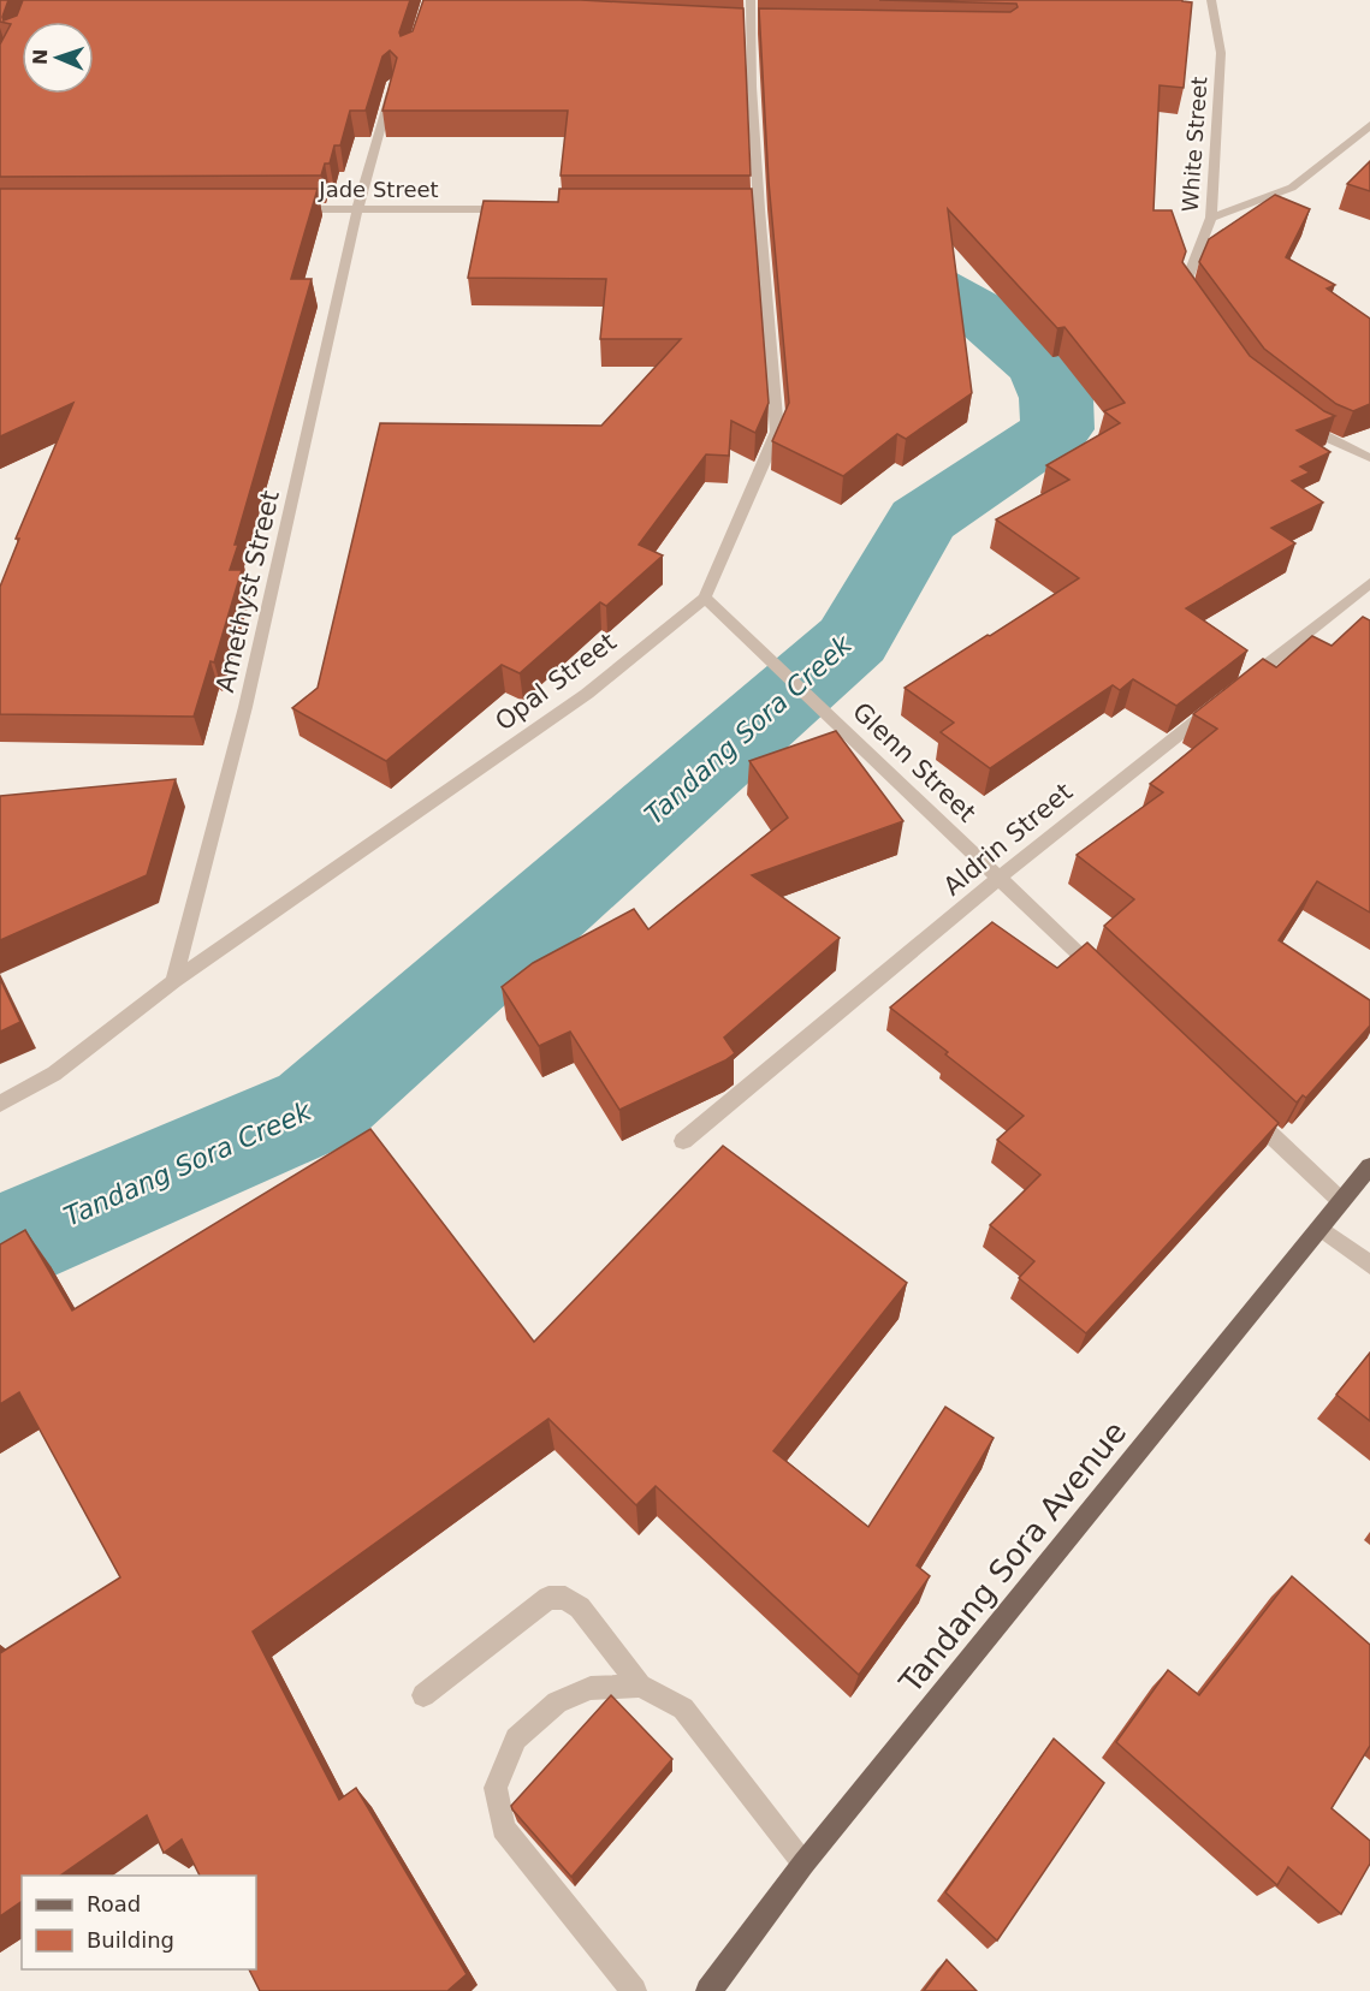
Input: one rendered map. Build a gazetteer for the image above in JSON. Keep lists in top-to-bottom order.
{
  "streets": {
    "main road": ["Tandang Sora Avenue"],
    "street": [
      "White Street",
      "Jade Street",
      "Amethyst Street",
      "Opal Street",
      "Glenn Street",
      "Aldrin Street"
    ]
  },
  "crossings": [
    ["Jade Street", "Amethyst Street"],
    ["Amethyst Street", "Opal Street"],
    ["Opal Street", "Glenn Street"],
    ["Glenn Street", "Aldrin Street"]
  ],
  "water": ["Tandang Sora Creek"],
  "legend": ["Road", "Building"],
  "north": "left"
}
